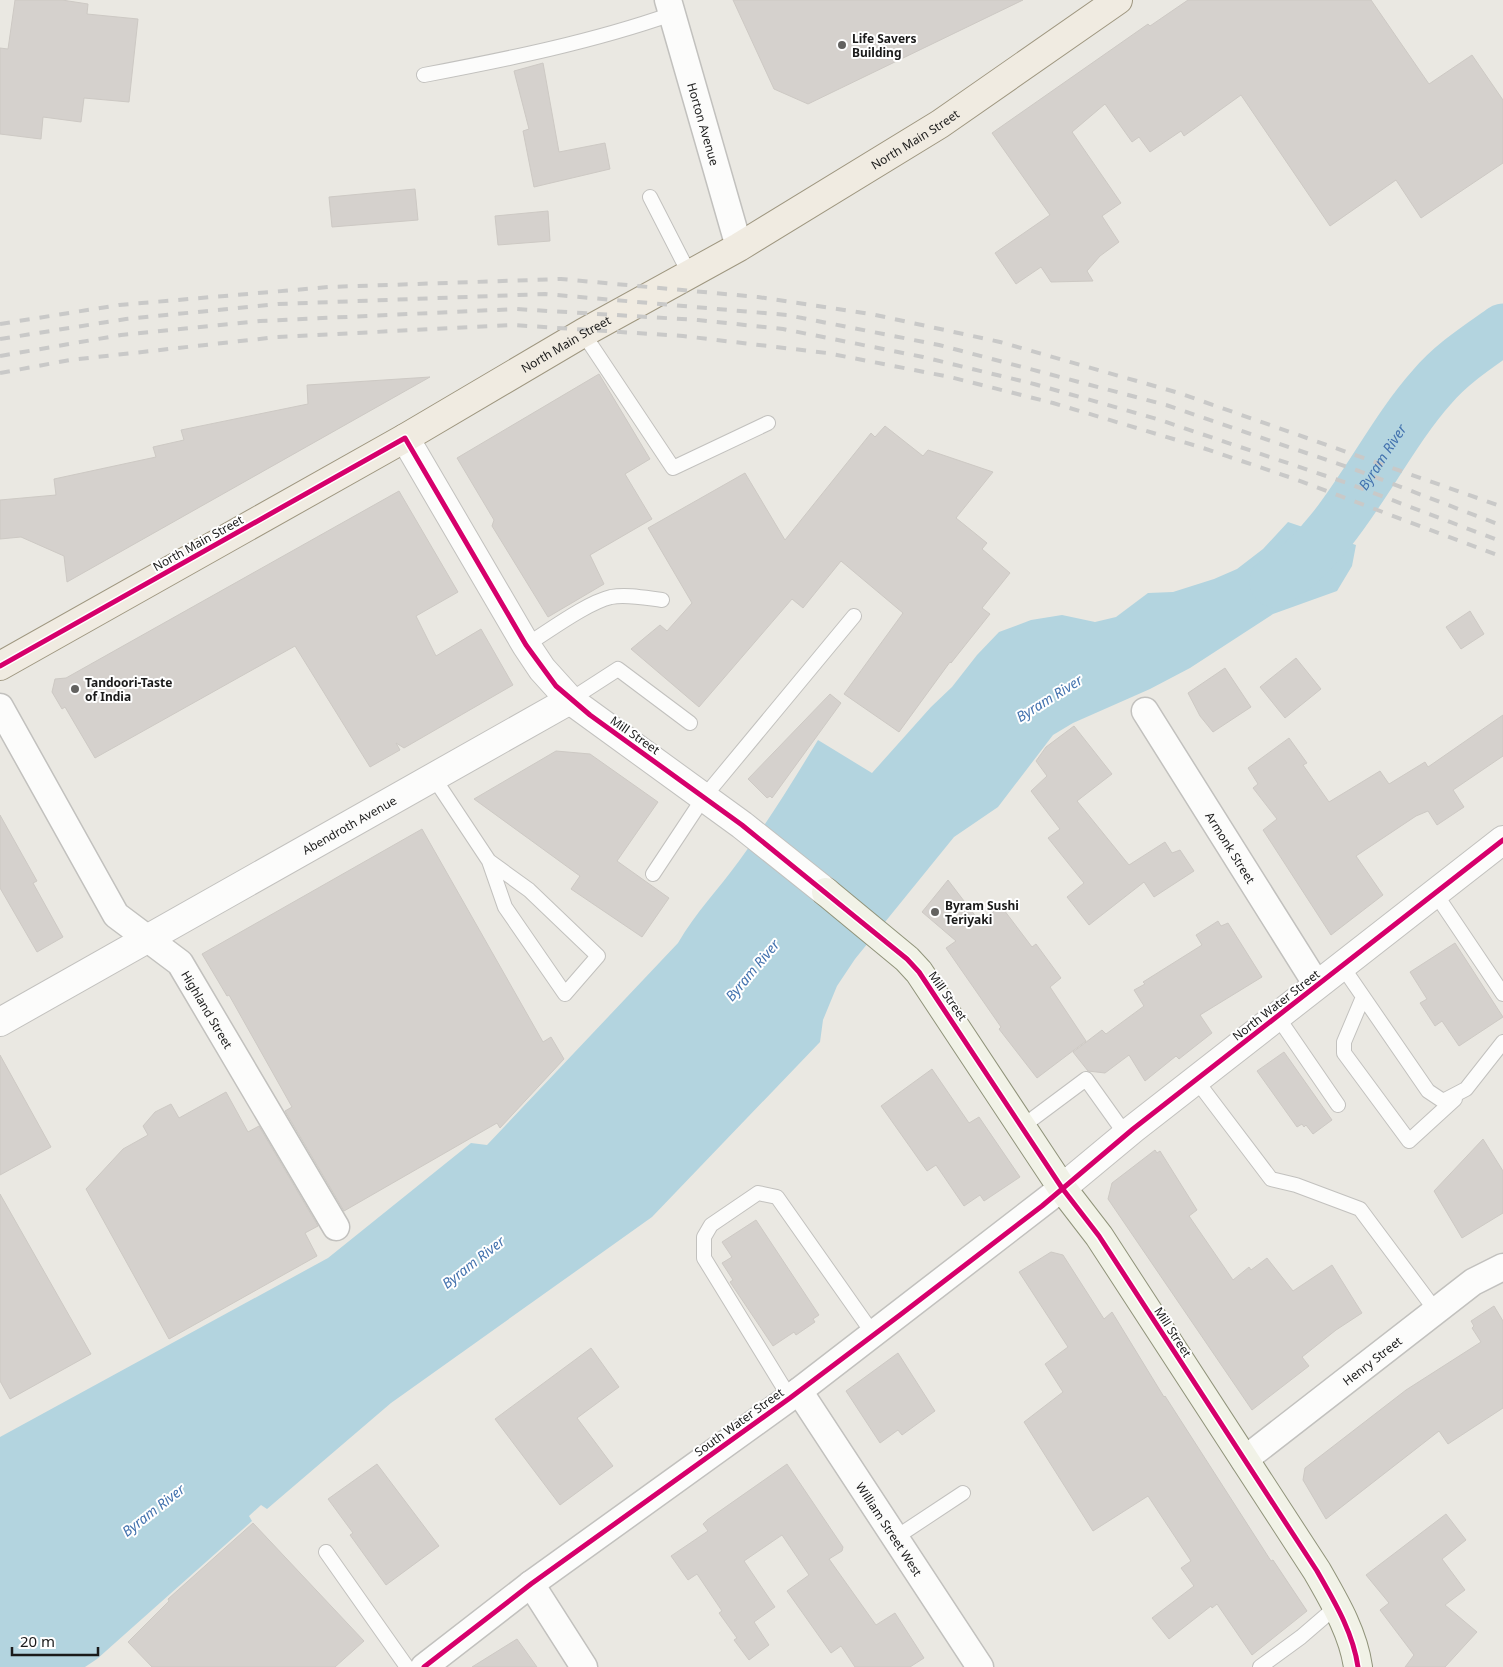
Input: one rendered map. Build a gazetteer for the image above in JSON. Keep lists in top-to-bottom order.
{
  "streets": {
    "main road": ["North Main Street", "Mill Street"],
    "street": [
      "Horton Avenue",
      "Abendroth Avenue",
      "Armonk Street",
      "North Water Street",
      "Highland Street",
      "Henry Street",
      "South Water Street",
      "William Street West"
    ]
  },
  "crossings": [
    ["Horton Avenue", "North Main Street"],
    ["North Main Street", "Mill Street"],
    ["Mill Street", "Abendroth Avenue"],
    ["Mill Street", "North Water Street"],
    ["Mill Street", "Henry Street"],
    ["Mill Street", "South Water Street"],
    ["Abendroth Avenue", "Highland Street"],
    ["Armonk Street", "North Water Street"],
    ["North Water Street", "South Water Street"],
    ["South Water Street", "William Street West"]
  ],
  "water": ["Byram River"],
  "places": ["Life Savers Building", "Tandoori-Taste of India", "Byram Sushi Teriyaki"],
  "scale_bar": "20 m"
}
